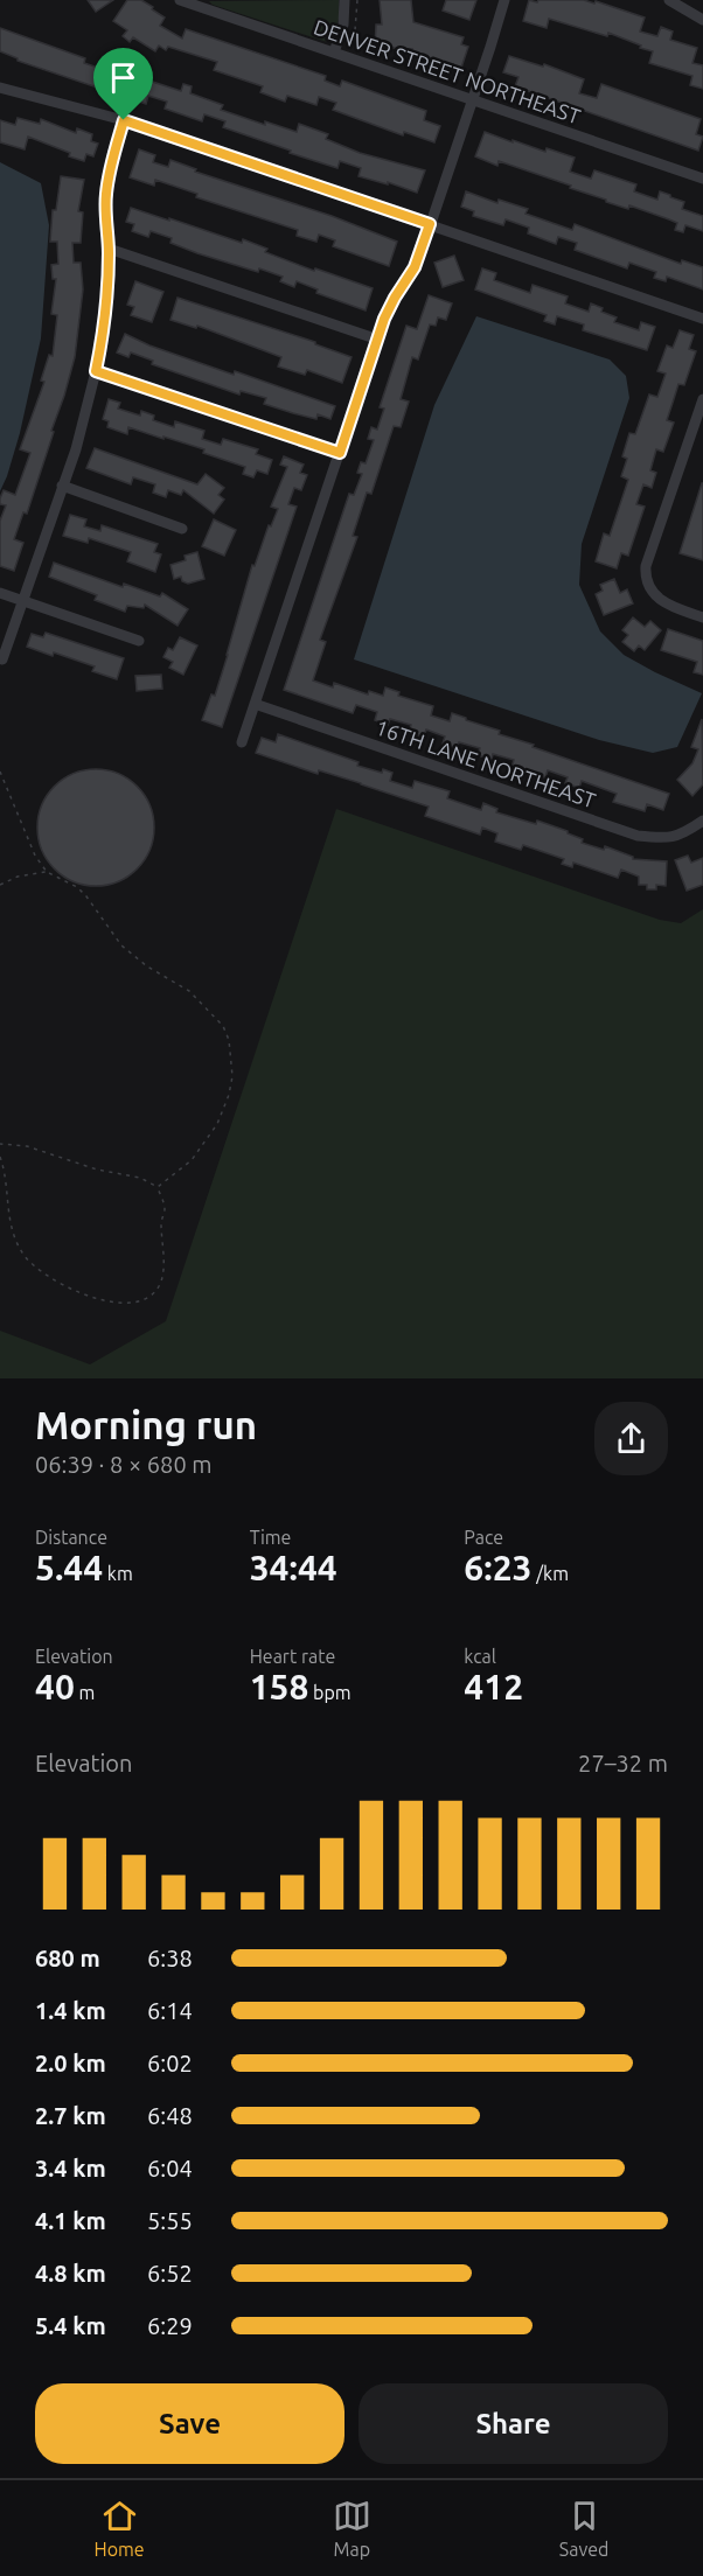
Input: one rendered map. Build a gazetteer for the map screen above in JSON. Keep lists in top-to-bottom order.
{
  "streets": {
    "street": ["DENVER STREET NORTHEAST", "16TH LANE NORTHEAST"]
  },
  "page": {
    "heading": ["Morning run", "06:39 · 8 × 680 m"],
    "stats": [
      ["Distance", "5.44 km"],
      ["Time", "34:44"],
      ["Pace", "6:23 /km"],
      ["Elevation", "40 m"],
      ["Heart rate", "158 bpm"],
      ["kcal", "412"]
    ],
    "chart": ["Elevation", "27–32 m"],
    "list": [
      {
        "name": "680 m",
        "note": "6:38"
      },
      {
        "name": "1.4 km",
        "note": "6:14"
      },
      {
        "name": "2.0 km",
        "note": "6:02"
      },
      {
        "name": "2.7 km",
        "note": "6:48"
      },
      {
        "name": "3.4 km",
        "note": "6:04"
      },
      {
        "name": "4.1 km",
        "note": "5:55"
      },
      {
        "name": "4.8 km",
        "note": "6:52"
      },
      {
        "name": "5.4 km",
        "note": "6:29"
      }
    ],
    "buttons": ["Save", "Share"],
    "tabs": ["Home", "Map", "Saved"]
  }
}
